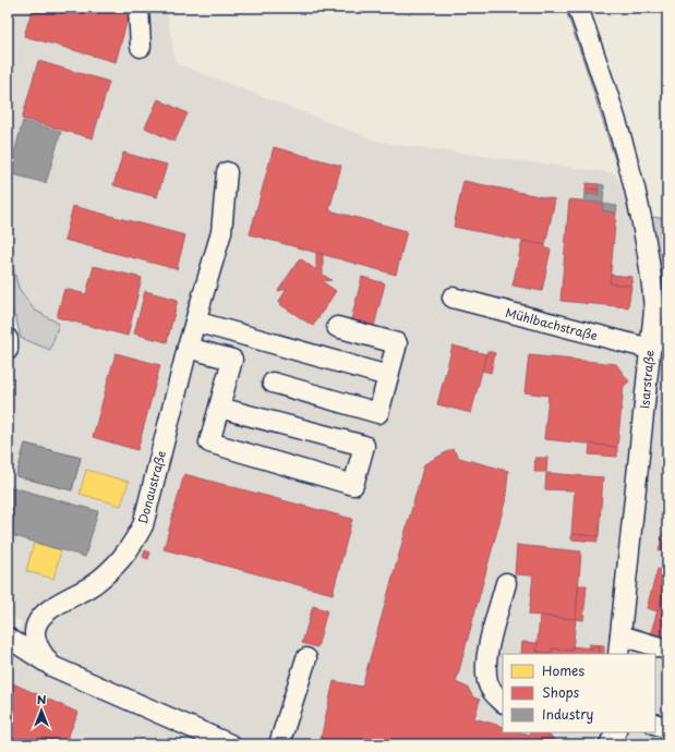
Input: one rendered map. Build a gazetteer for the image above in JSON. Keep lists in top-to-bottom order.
{
  "streets": {
    "street": ["Mühlbachstraße", "Isarstraße", "Donaustraße"]
  },
  "crossings": [
    ["Mühlbachstraße", "Isarstraße"]
  ],
  "legend": ["Homes", "Shops", "Industry"],
  "north": "top"
}
